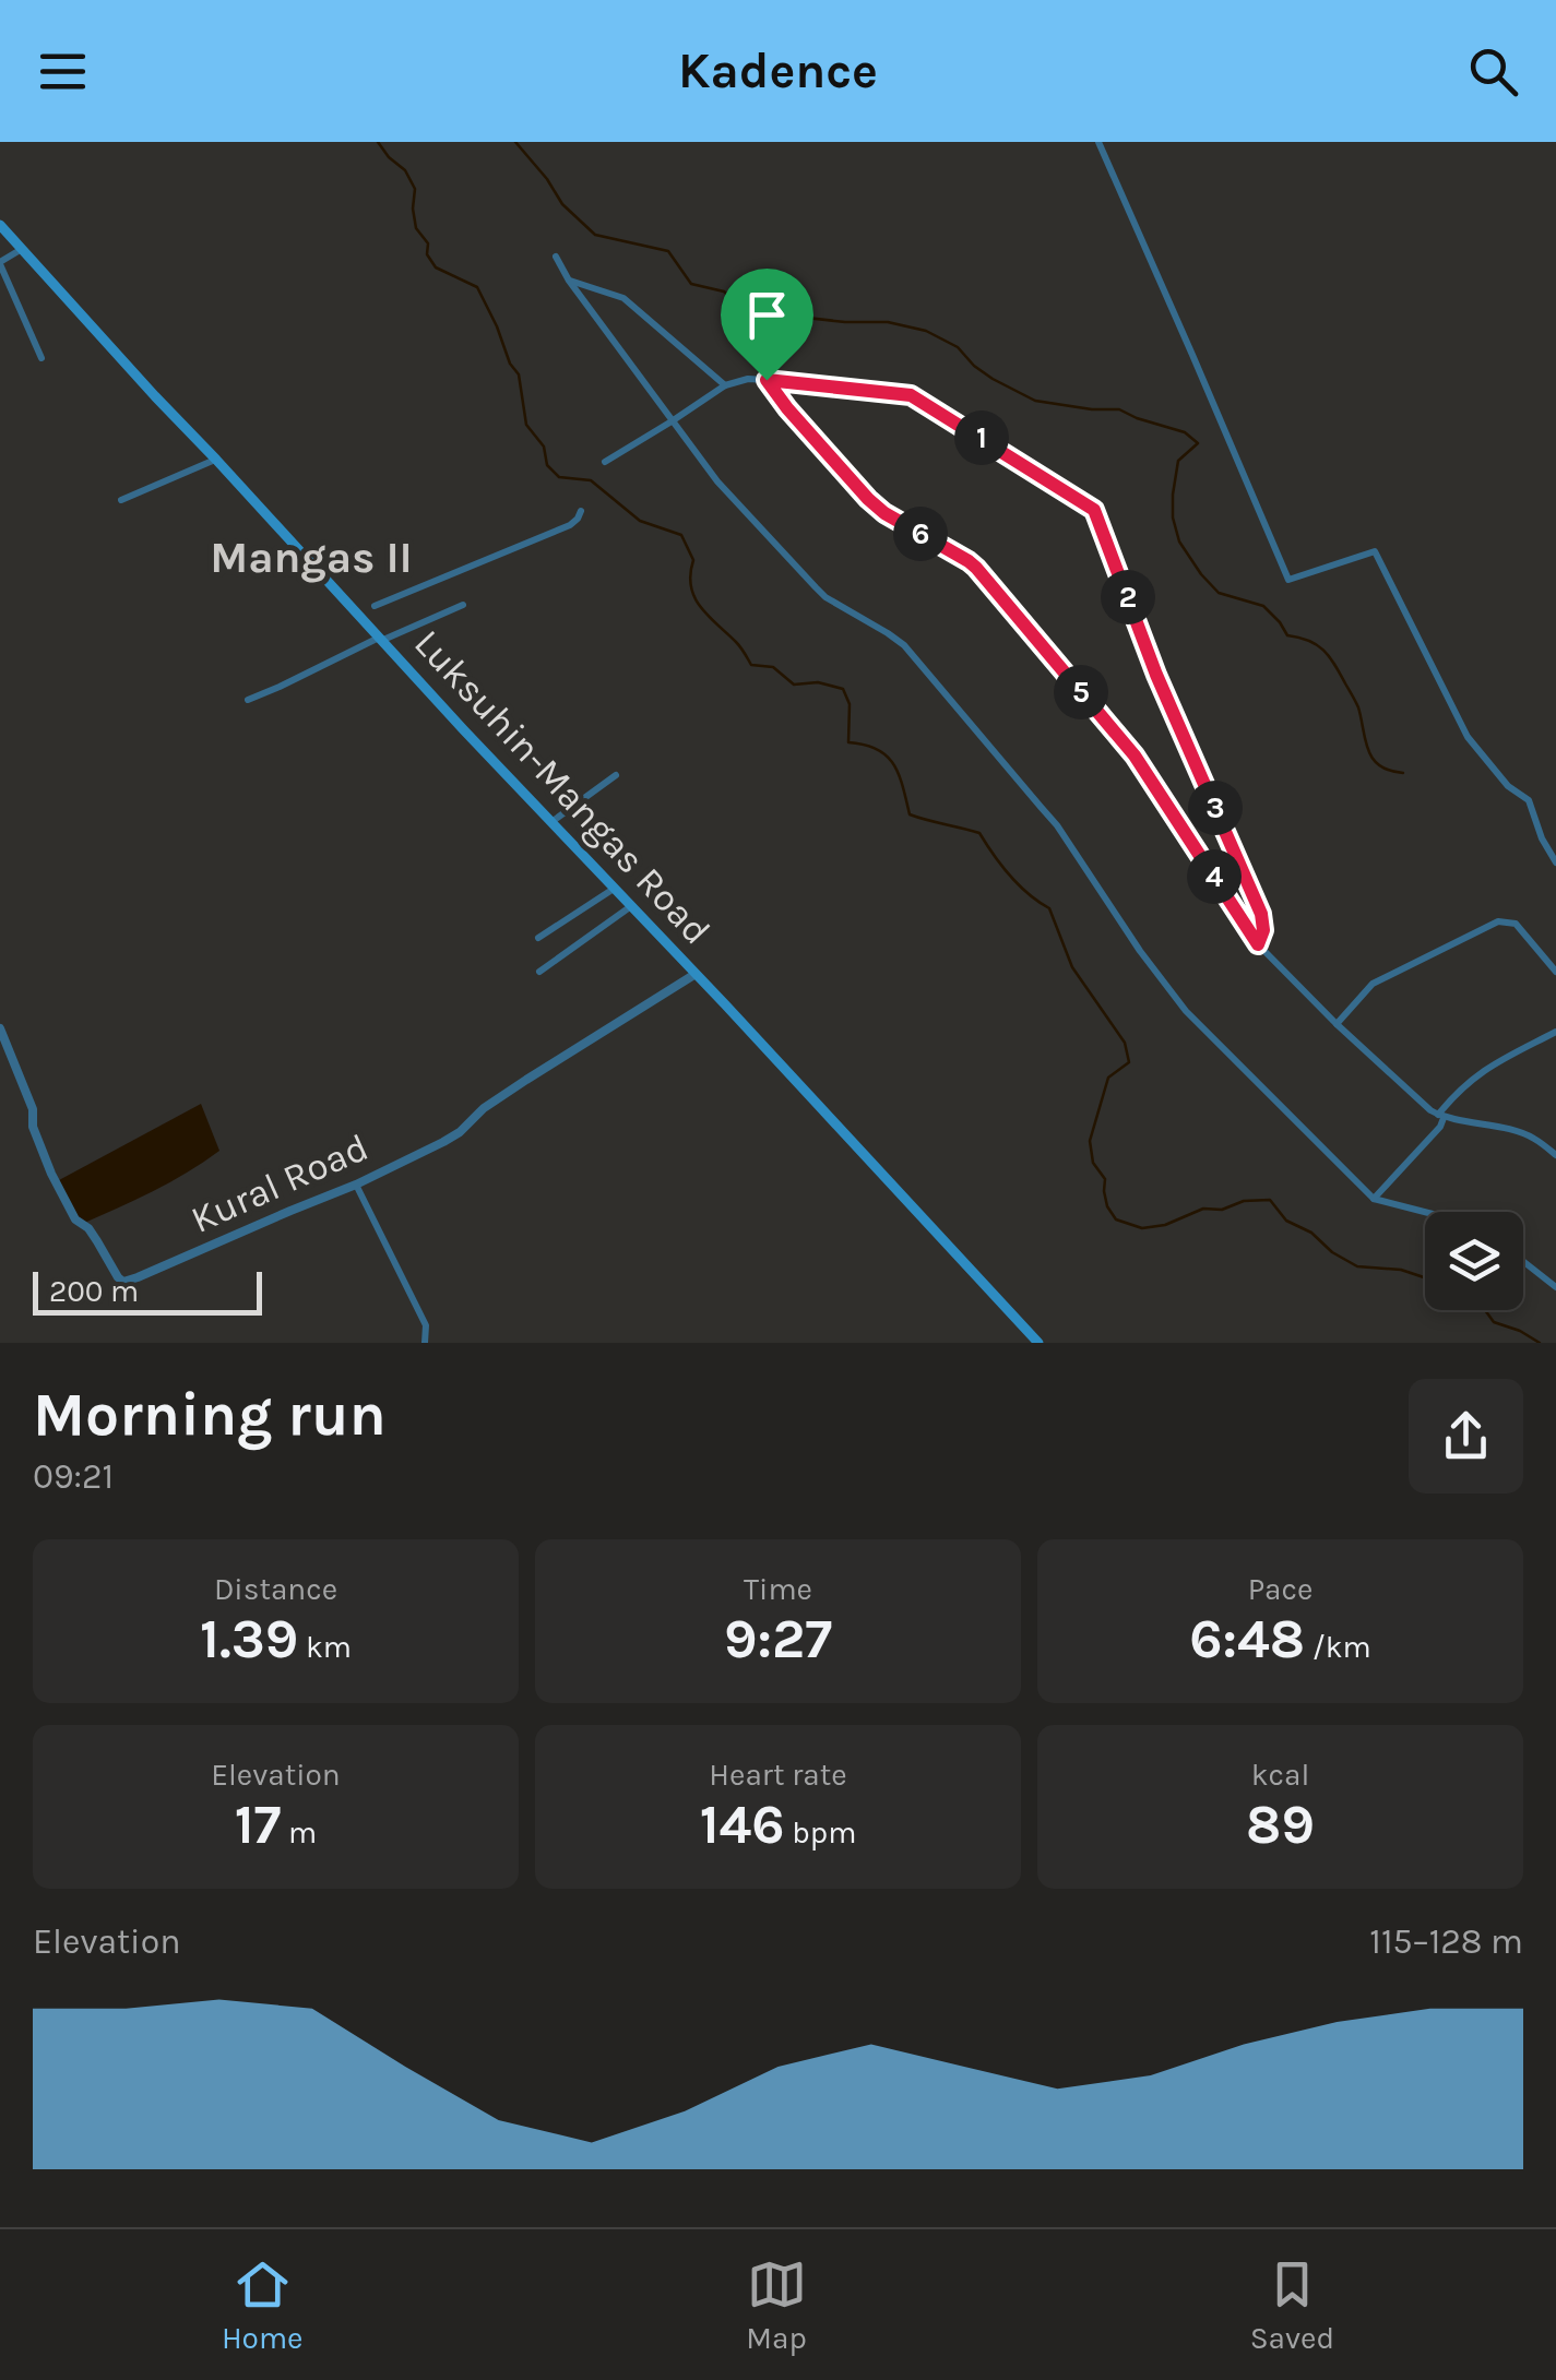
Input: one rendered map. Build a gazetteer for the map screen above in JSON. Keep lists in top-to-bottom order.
{
  "streets": {
    "main road": ["Luksuhin-Mangas Road"],
    "street": ["Kural Road"]
  },
  "crossings": [
    ["Luksuhin-Mangas Road", "Kural Road"]
  ],
  "districts": ["Mangas II"],
  "scale_bar": "200 m",
  "page": {
    "header": "Kadence",
    "pins": [
      "1",
      "6",
      "2",
      "5",
      "3",
      "4"
    ],
    "scale": "200 m",
    "heading": ["Morning run", "09:21"],
    "stats": [
      ["Distance", "1.39 km"],
      ["Time", "9:27"],
      ["Pace", "6:48 /km"],
      ["Elevation", "17 m"],
      ["Heart rate", "146 bpm"],
      ["kcal", "89"]
    ],
    "chart": ["Elevation", "115–128 m"],
    "tabs": ["Home", "Map", "Saved"]
  }
}
